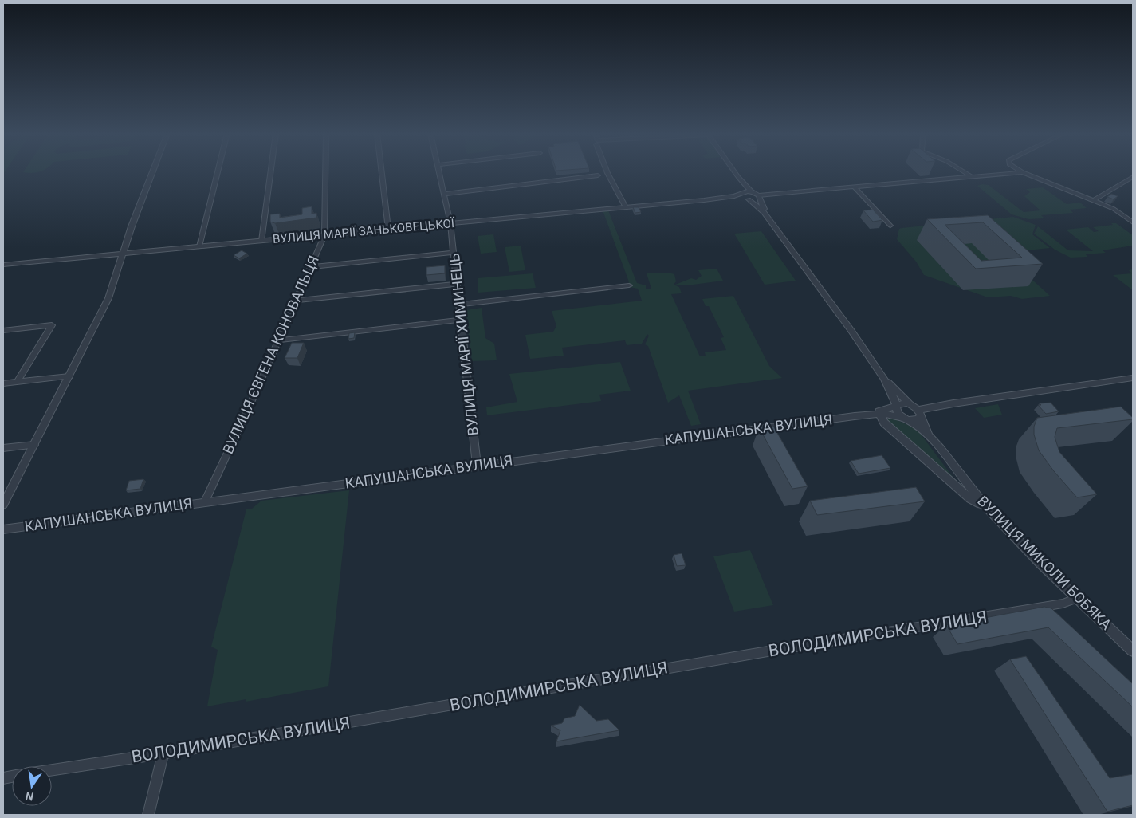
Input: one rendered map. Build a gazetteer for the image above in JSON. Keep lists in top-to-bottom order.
{
  "streets": {
    "street": [
      "ВУЛИЦЯ МАРІЇ ЗАНЬКОВЕЦЬКОЇ",
      "ВУЛИЦЯ МАРІЇ ХИМИНЕЦЬ",
      "ВУЛИЦЯ ЄВГЕНА КОНОВАЛЬЦЯ",
      "КАПУШАНСЬКА ВУЛИЦЯ",
      "ВУЛИЦЯ МИКОЛИ БОБЯКА",
      "ВОЛОДИМИРСЬКА ВУЛИЦЯ"
    ]
  },
  "crossings": [
    ["ВУЛИЦЯ МАРІЇ ЗАНЬКОВЕЦЬКОЇ", "ВУЛИЦЯ МАРІЇ ХИМИНЕЦЬ"],
    ["ВУЛИЦЯ МАРІЇ ЗАНЬКОВЕЦЬКОЇ", "ВУЛИЦЯ ЄВГЕНА КОНОВАЛЬЦЯ"],
    ["ВУЛИЦЯ МАРІЇ ХИМИНЕЦЬ", "КАПУШАНСЬКА ВУЛИЦЯ"],
    ["ВУЛИЦЯ ЄВГЕНА КОНОВАЛЬЦЯ", "КАПУШАНСЬКА ВУЛИЦЯ"],
    ["ВУЛИЦЯ МИКОЛИ БОБЯКА", "ВОЛОДИМИРСЬКА ВУЛИЦЯ"]
  ],
  "north": "bottom"
}
